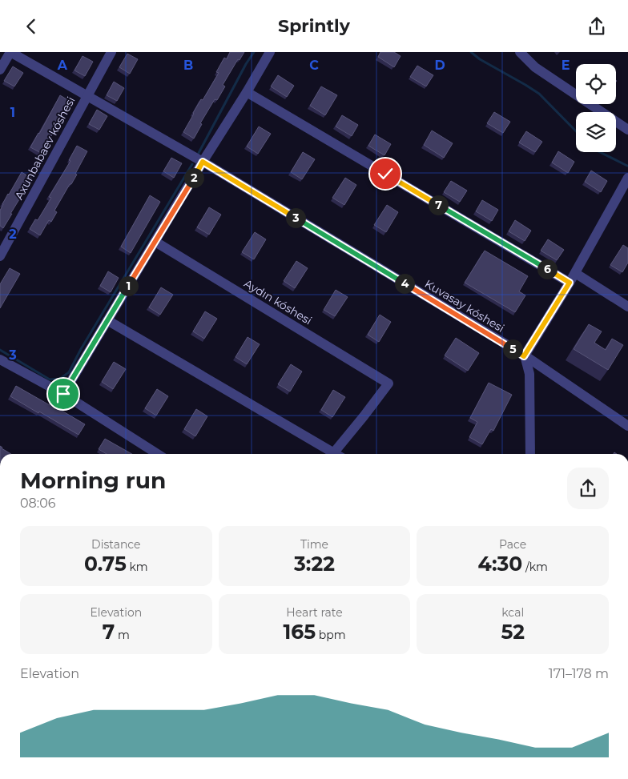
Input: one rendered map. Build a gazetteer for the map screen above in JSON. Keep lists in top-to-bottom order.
{
  "streets": {
    "street": ["Axunbabaev kóshesi", "Aydın kóshesi", "Kuvasay kóshesi"]
  },
  "crossings": [
    ["Axunbabaev kóshesi", "Kuvasay kóshesi"]
  ],
  "page": {
    "header": "Sprintly",
    "pins": [
      "2",
      "7",
      "3",
      "6",
      "4",
      "1",
      "5"
    ],
    "heading": ["Morning run", "08:06"],
    "stats": [
      ["Distance", "0.75 km"],
      ["Time", "3:22"],
      ["Pace", "4:30 /km"],
      ["Elevation", "7 m"],
      ["Heart rate", "165 bpm"],
      ["kcal", "52"]
    ],
    "chart": ["Elevation", "171–178 m"]
  },
  "grid": {
    "columns": [
      "A",
      "B",
      "C",
      "D",
      "E"
    ],
    "rows": ["1", "2", "3"]
  }
}
